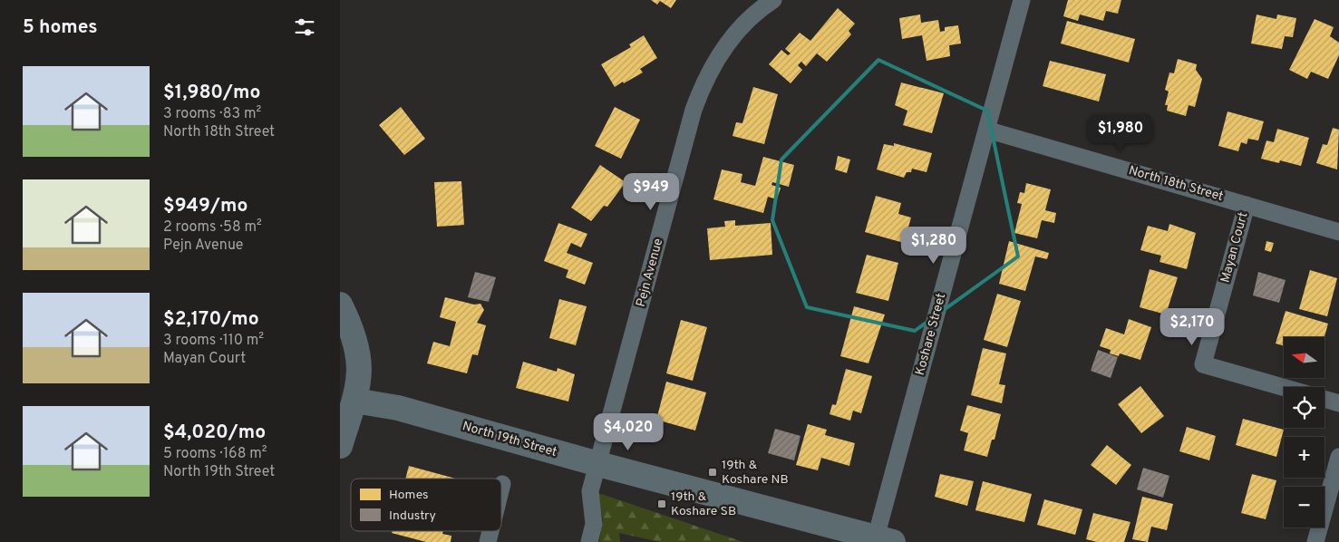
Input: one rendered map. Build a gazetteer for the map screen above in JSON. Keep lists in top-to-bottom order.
{
  "streets": {
    "street": [
      "North 18th Street",
      "Mayan Court",
      "Pejn Avenue",
      "Koshare Street",
      "North 19th Street"
    ]
  },
  "crossings": [
    ["North 18th Street", "Mayan Court"],
    ["North 18th Street", "Koshare Street"],
    ["Pejn Avenue", "North 19th Street"],
    ["Koshare Street", "North 19th Street"]
  ],
  "places": {
    "transit": ["19th & Koshare NB", "19th & Koshare SB"]
  },
  "legend": ["Homes", "Industry"],
  "north": "left",
  "page": {
    "heading": "5 homes",
    "list": [
      {
        "name": "$1,980/mo",
        "note": "3 rooms · 83 m² · North 18th Street"
      },
      {
        "name": "$949/mo",
        "note": "2 rooms · 58 m² · Pejn Avenue"
      },
      {
        "name": "$2,170/mo",
        "note": "3 rooms · 110 m² · Mayan Court"
      },
      {
        "name": "$4,020/mo",
        "note": "5 rooms · 168 m² · North 19th Street"
      }
    ],
    "price": [
      "$1,980",
      "$949",
      "$1,280",
      "$2,170",
      "$4,020"
    ],
    "map_buttons": ["+", "−"]
  }
}
